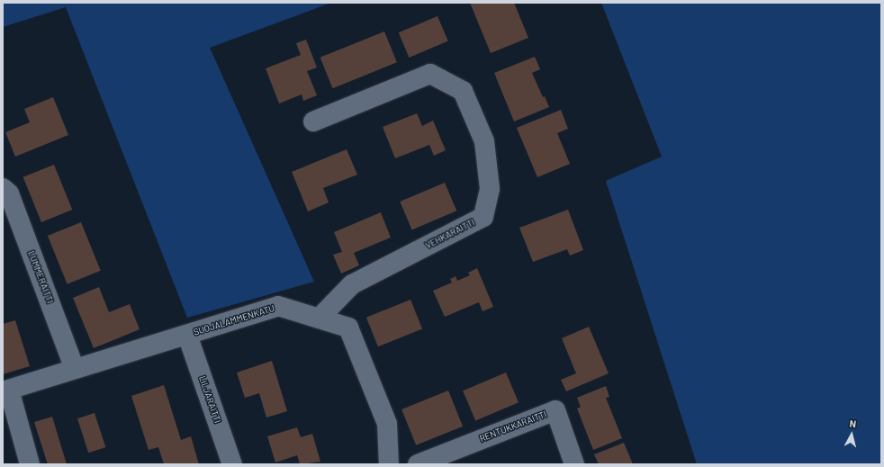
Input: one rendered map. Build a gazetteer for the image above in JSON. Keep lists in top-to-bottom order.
{
  "streets": {
    "street": [
      "VEHKARAITTI",
      "LUMMERAITTI",
      "SUOJALAMMENKATU",
      "LILJARAITTI",
      "RENTUKKARAITTI"
    ]
  },
  "crossings": [
    ["VEHKARAITTI", "SUOJALAMMENKATU"],
    ["LUMMERAITTI", "SUOJALAMMENKATU"],
    ["SUOJALAMMENKATU", "LILJARAITTI"]
  ],
  "north": "top"
}
